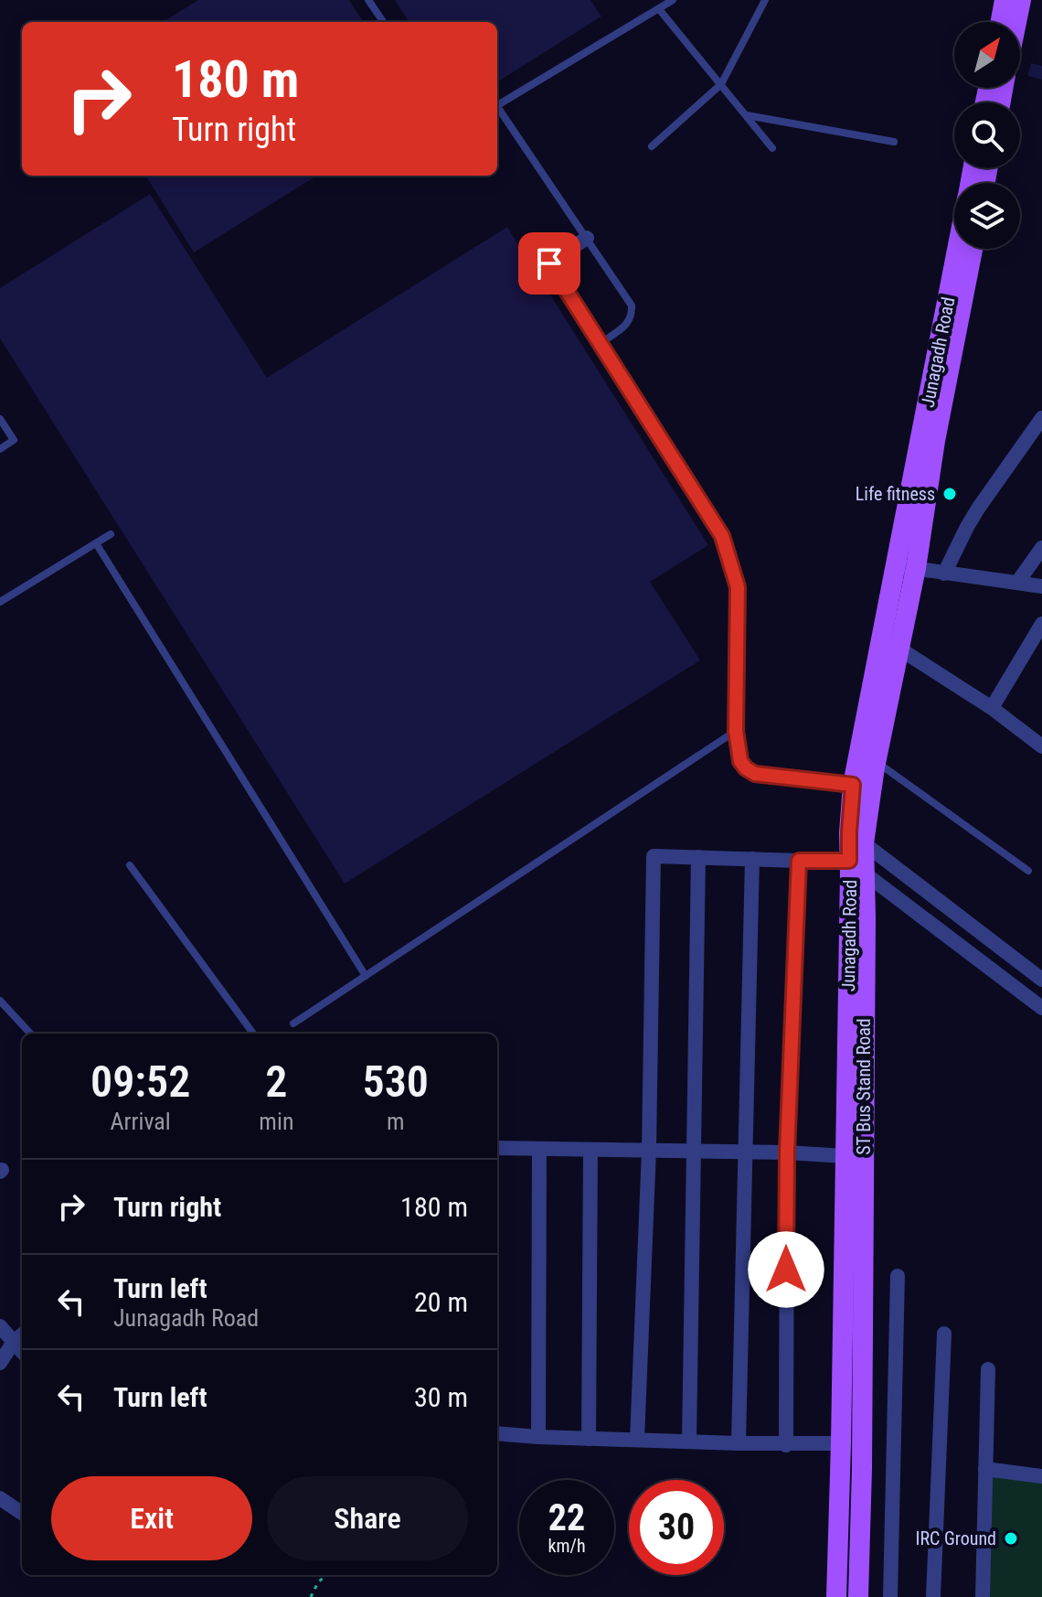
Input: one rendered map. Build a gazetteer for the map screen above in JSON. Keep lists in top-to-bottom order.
{
  "streets": {
    "main road": ["Junagadh Road", "ST Bus Stand Road"]
  },
  "crossings": [
    ["Junagadh Road", "ST Bus Stand Road"]
  ],
  "places": ["Life fitness", "IRC Ground"],
  "north": "top right",
  "page": {
    "turn": ["180 m", "Turn right"],
    "eta": [
      "09:52",
      "Arrival",
      "2",
      "min",
      "530",
      "m"
    ],
    "list": [
      {
        "name": "Turn right",
        "value": "180 m"
      },
      {
        "name": "Turn left",
        "note": "Junagadh Road",
        "value": "20 m"
      },
      {
        "name": "Turn left",
        "value": "30 m"
      }
    ],
    "buttons": ["Exit", "Share"],
    "speed": "22 km/h",
    "limit": "30"
  }
}
